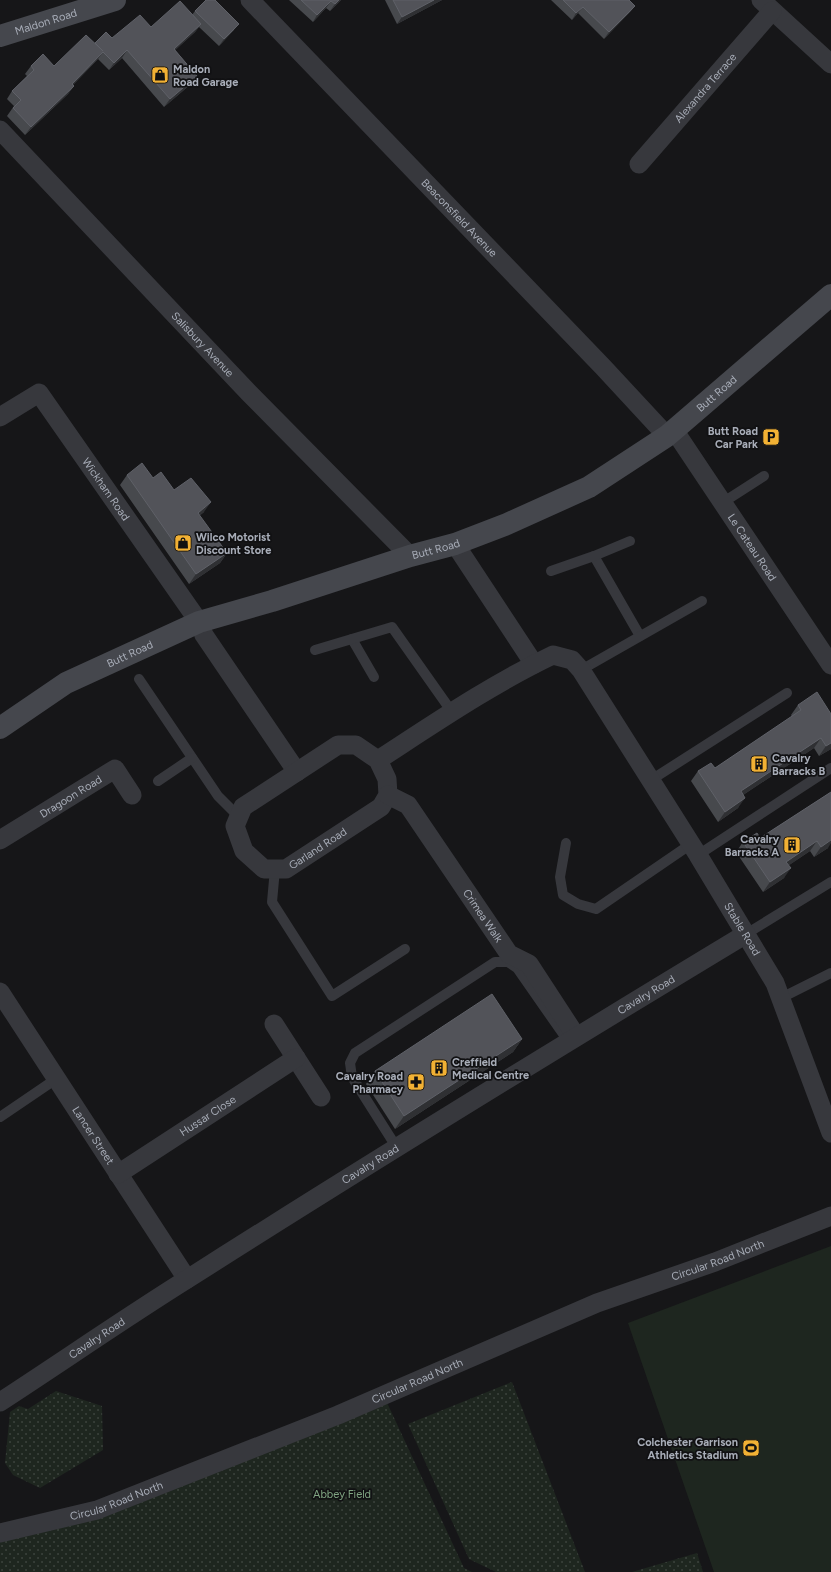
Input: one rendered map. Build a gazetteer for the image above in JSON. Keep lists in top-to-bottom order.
{
  "streets": {
    "main road": ["Maldon Road", "Butt Road"],
    "street": [
      "Alexandra Terrace",
      "Beaconsfield Avenue",
      "Salisbury Avenue",
      "Wickham Road",
      "Le Cateau Road",
      "Dragoon Road",
      "Garland Road",
      "Crimea Walk",
      "Stable Road",
      "Cavalry Road",
      "Hussar Close",
      "Lancer Street",
      "Circular Road North"
    ]
  },
  "crossings": [
    ["Beaconsfield Avenue", "Butt Road"],
    ["Beaconsfield Avenue", "Le Cateau Road"],
    ["Salisbury Avenue", "Butt Road"],
    ["Butt Road", "Wickham Road"],
    ["Butt Road", "Le Cateau Road"],
    ["Garland Road", "Crimea Walk"],
    ["Crimea Walk", "Cavalry Road"],
    ["Stable Road", "Cavalry Road"],
    ["Cavalry Road", "Lancer Street"],
    ["Hussar Close", "Lancer Street"]
  ],
  "parks": ["Abbey Field"],
  "places": {
    "shop": ["Maldon Road Garage", "Wilco Motorist Discount Store"],
    "parking": ["Butt Road Car Park"],
    "building": ["Cavalry Barracks B", "Cavalry Barracks A", "Creffield Medical Centre"],
    "pharmacy": ["Cavalry Road Pharmacy"],
    "sports": ["Colchester Garrison Athletics Stadium"]
  }
}
